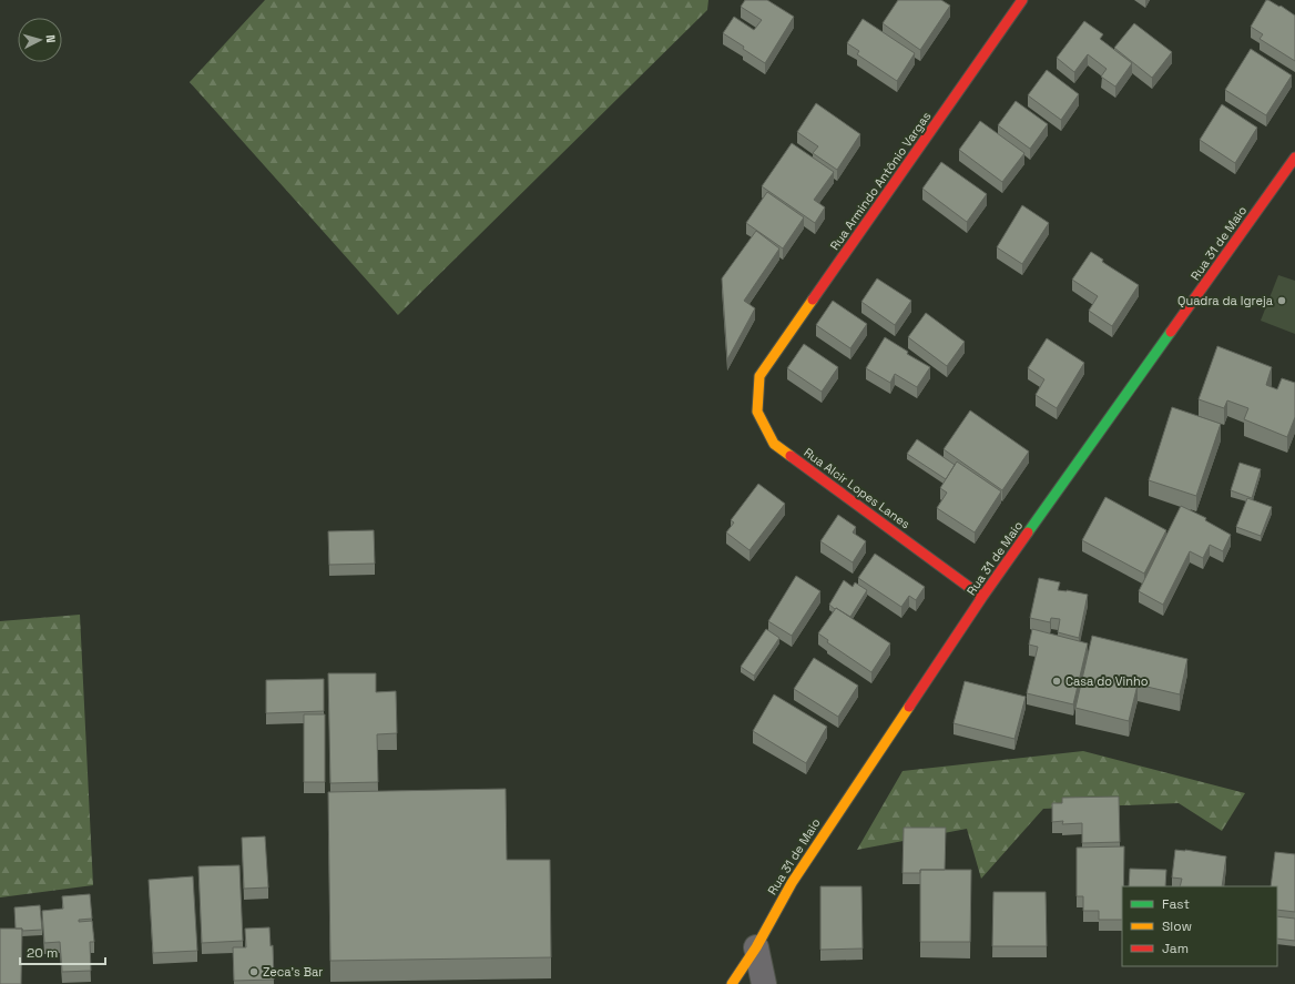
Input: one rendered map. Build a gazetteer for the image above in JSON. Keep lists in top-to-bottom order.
{
  "streets": {
    "street": ["Rua Armindo Antônio Vargas", "Rua 31 de Maio", "Rua Alcir Lopes Lanes"]
  },
  "crossings": [
    ["Rua Armindo Antônio Vargas", "Rua Alcir Lopes Lanes"],
    ["Rua 31 de Maio", "Rua Alcir Lopes Lanes"]
  ],
  "places": ["Quadra da Igreja", "Casa do Vinho", "Zeca's Bar"],
  "legend": ["Fast", "Slow", "Jam"],
  "scale_bar": "20 m",
  "north": "right"
}
